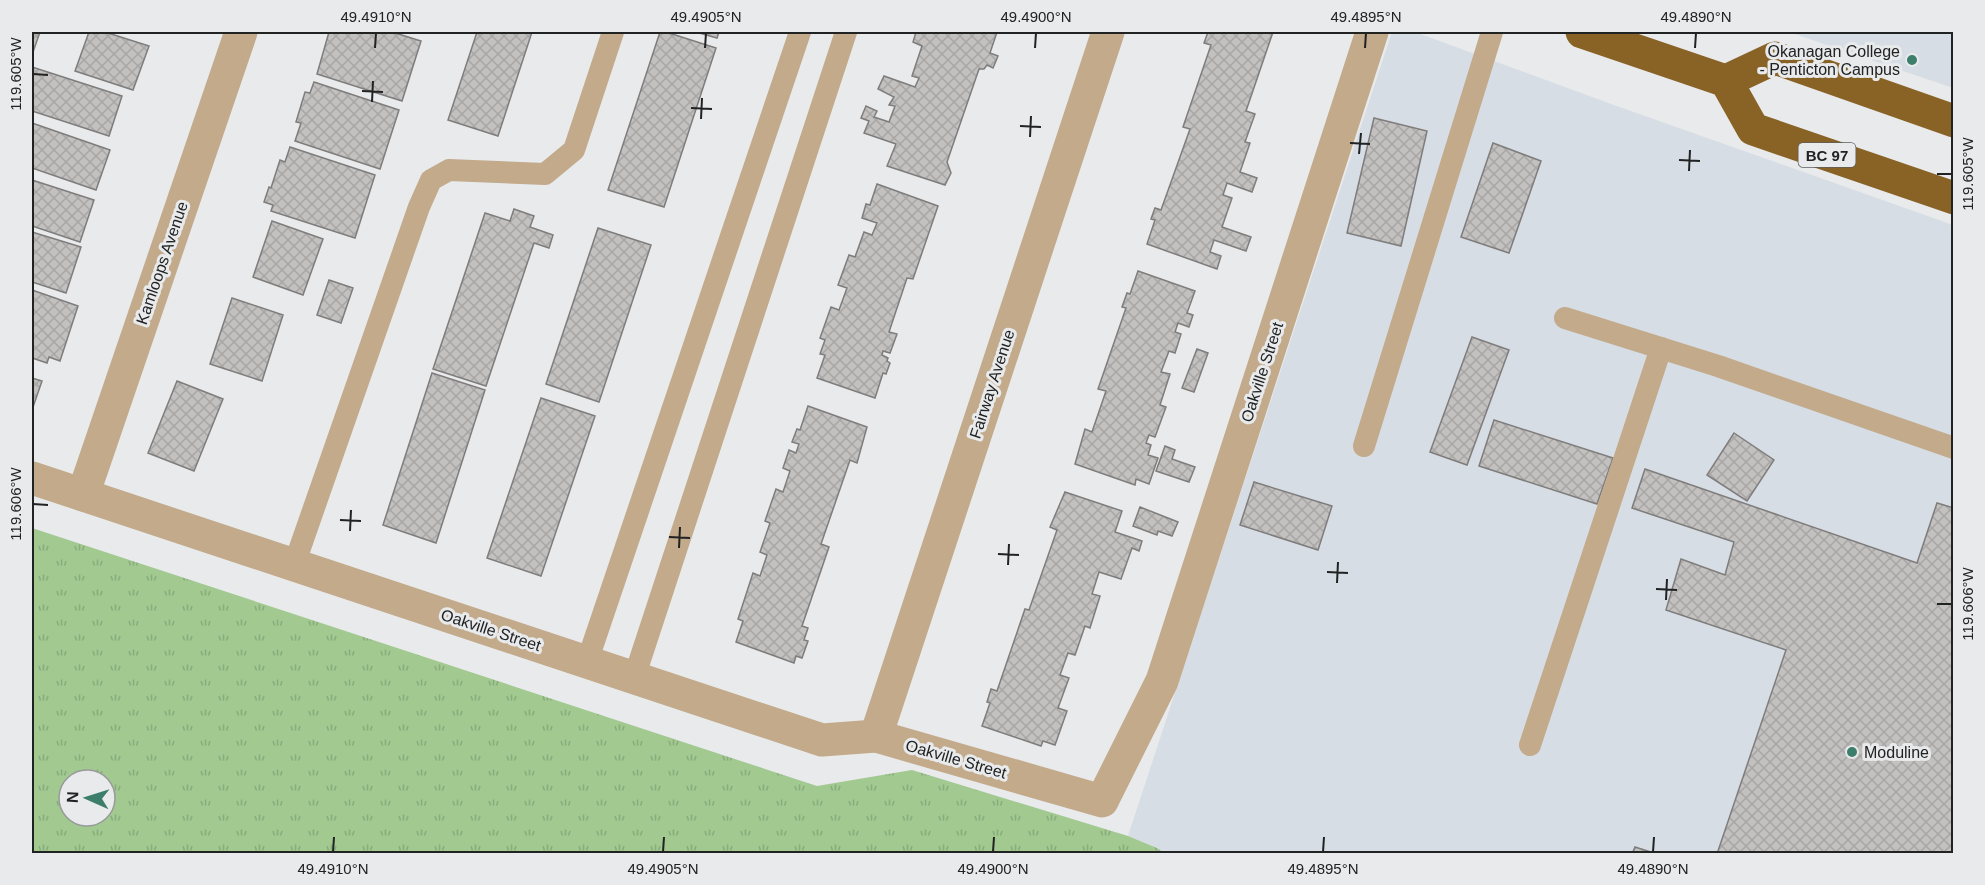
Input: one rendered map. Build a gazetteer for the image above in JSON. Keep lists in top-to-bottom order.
{
  "streets": {
    "highway": ["BC 97"],
    "street": ["Kamloops Avenue", "Oakville Street", "Fairway Avenue"]
  },
  "crossings": [
    ["Kamloops Avenue", "Oakville Street"],
    ["Oakville Street", "Fairway Avenue"]
  ],
  "places": ["Okanagan College - Penticton Campus", "Moduline"],
  "north": "left",
  "coordinates": [
    "49.4910°N",
    "49.4905°N",
    "49.4900°N",
    "49.4895°N",
    "49.4890°N",
    "119.605°W",
    "119.606°W"
  ]
}
